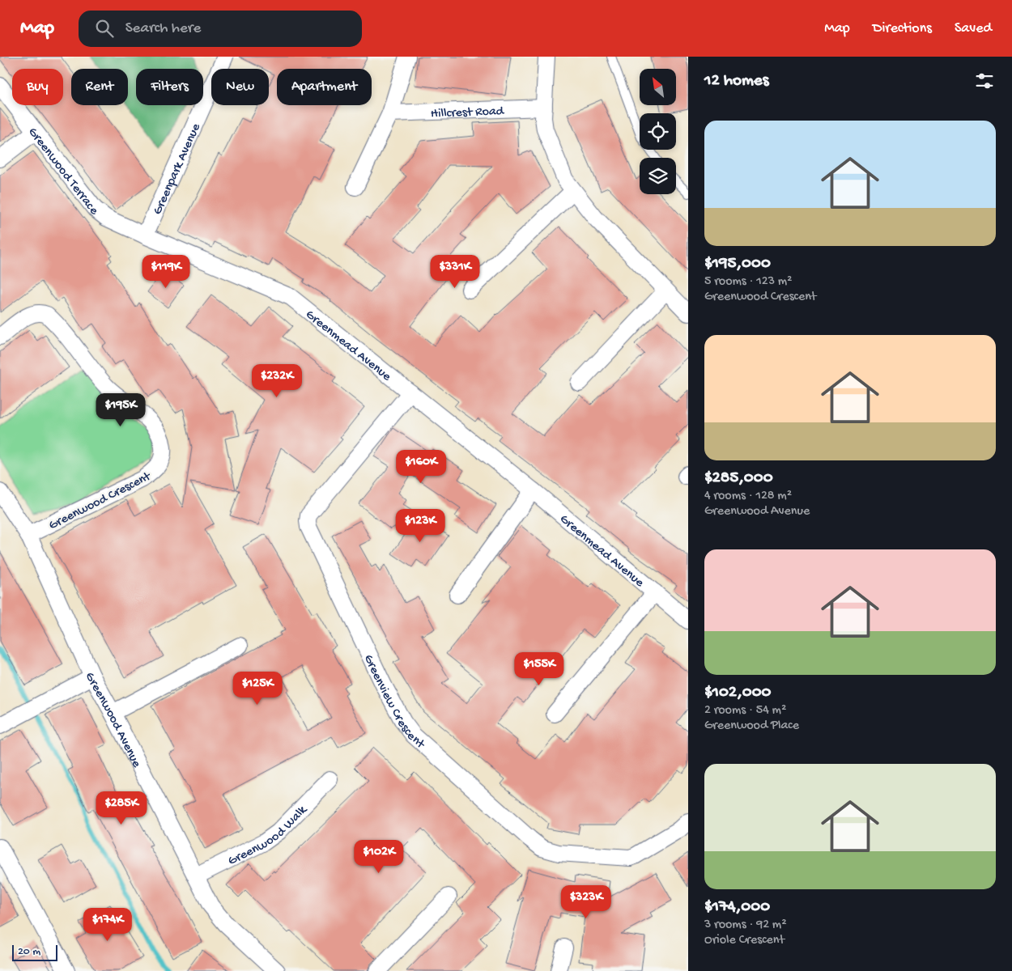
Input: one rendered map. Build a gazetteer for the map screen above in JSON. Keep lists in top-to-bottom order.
{
  "streets": {
    "street": [
      "Hillcrest Road",
      "Greenpark Avenue",
      "Greenwood Terrace",
      "Greenmead Avenue",
      "Greenwood Crescent",
      "Greenview Crescent",
      "Greenwood Avenue",
      "Greenwood Walk"
    ]
  },
  "crossings": [
    ["Greenpark Avenue", "Greenwood Terrace"],
    ["Greenpark Avenue", "Greenmead Avenue"],
    ["Greenwood Terrace", "Greenmead Avenue"],
    ["Greenmead Avenue", "Greenview Crescent"],
    ["Greenwood Crescent", "Greenwood Avenue"],
    ["Greenwood Avenue", "Greenwood Walk"]
  ],
  "scale_bar": "20 m",
  "north": "top left",
  "page": {
    "header": "Map",
    "search": "Search here",
    "nav": ["Map", "Directions", "Saved"],
    "heading": "12 homes",
    "chip": [
      "Buy",
      "Rent",
      "Filters",
      "New",
      "Apartment"
    ],
    "list": [
      {
        "name": "$195,000",
        "note": "5 rooms · 123 m² · Greenwood Crescent"
      },
      {
        "name": "$285,000",
        "note": "4 rooms · 128 m² · Greenwood Avenue"
      },
      {
        "name": "$102,000",
        "note": "2 rooms · 54 m² · Greenwood Place"
      },
      {
        "name": "$174,000",
        "note": "3 rooms · 92 m² · Oriole Crescent"
      }
    ],
    "price": [
      "$119K",
      "$331K",
      "$232K",
      "$195K",
      "$160K",
      "$123K",
      "$155K",
      "$125K",
      "$285K",
      "$102K",
      "$323K",
      "$174K"
    ],
    "scale": "20 m"
  }
}
